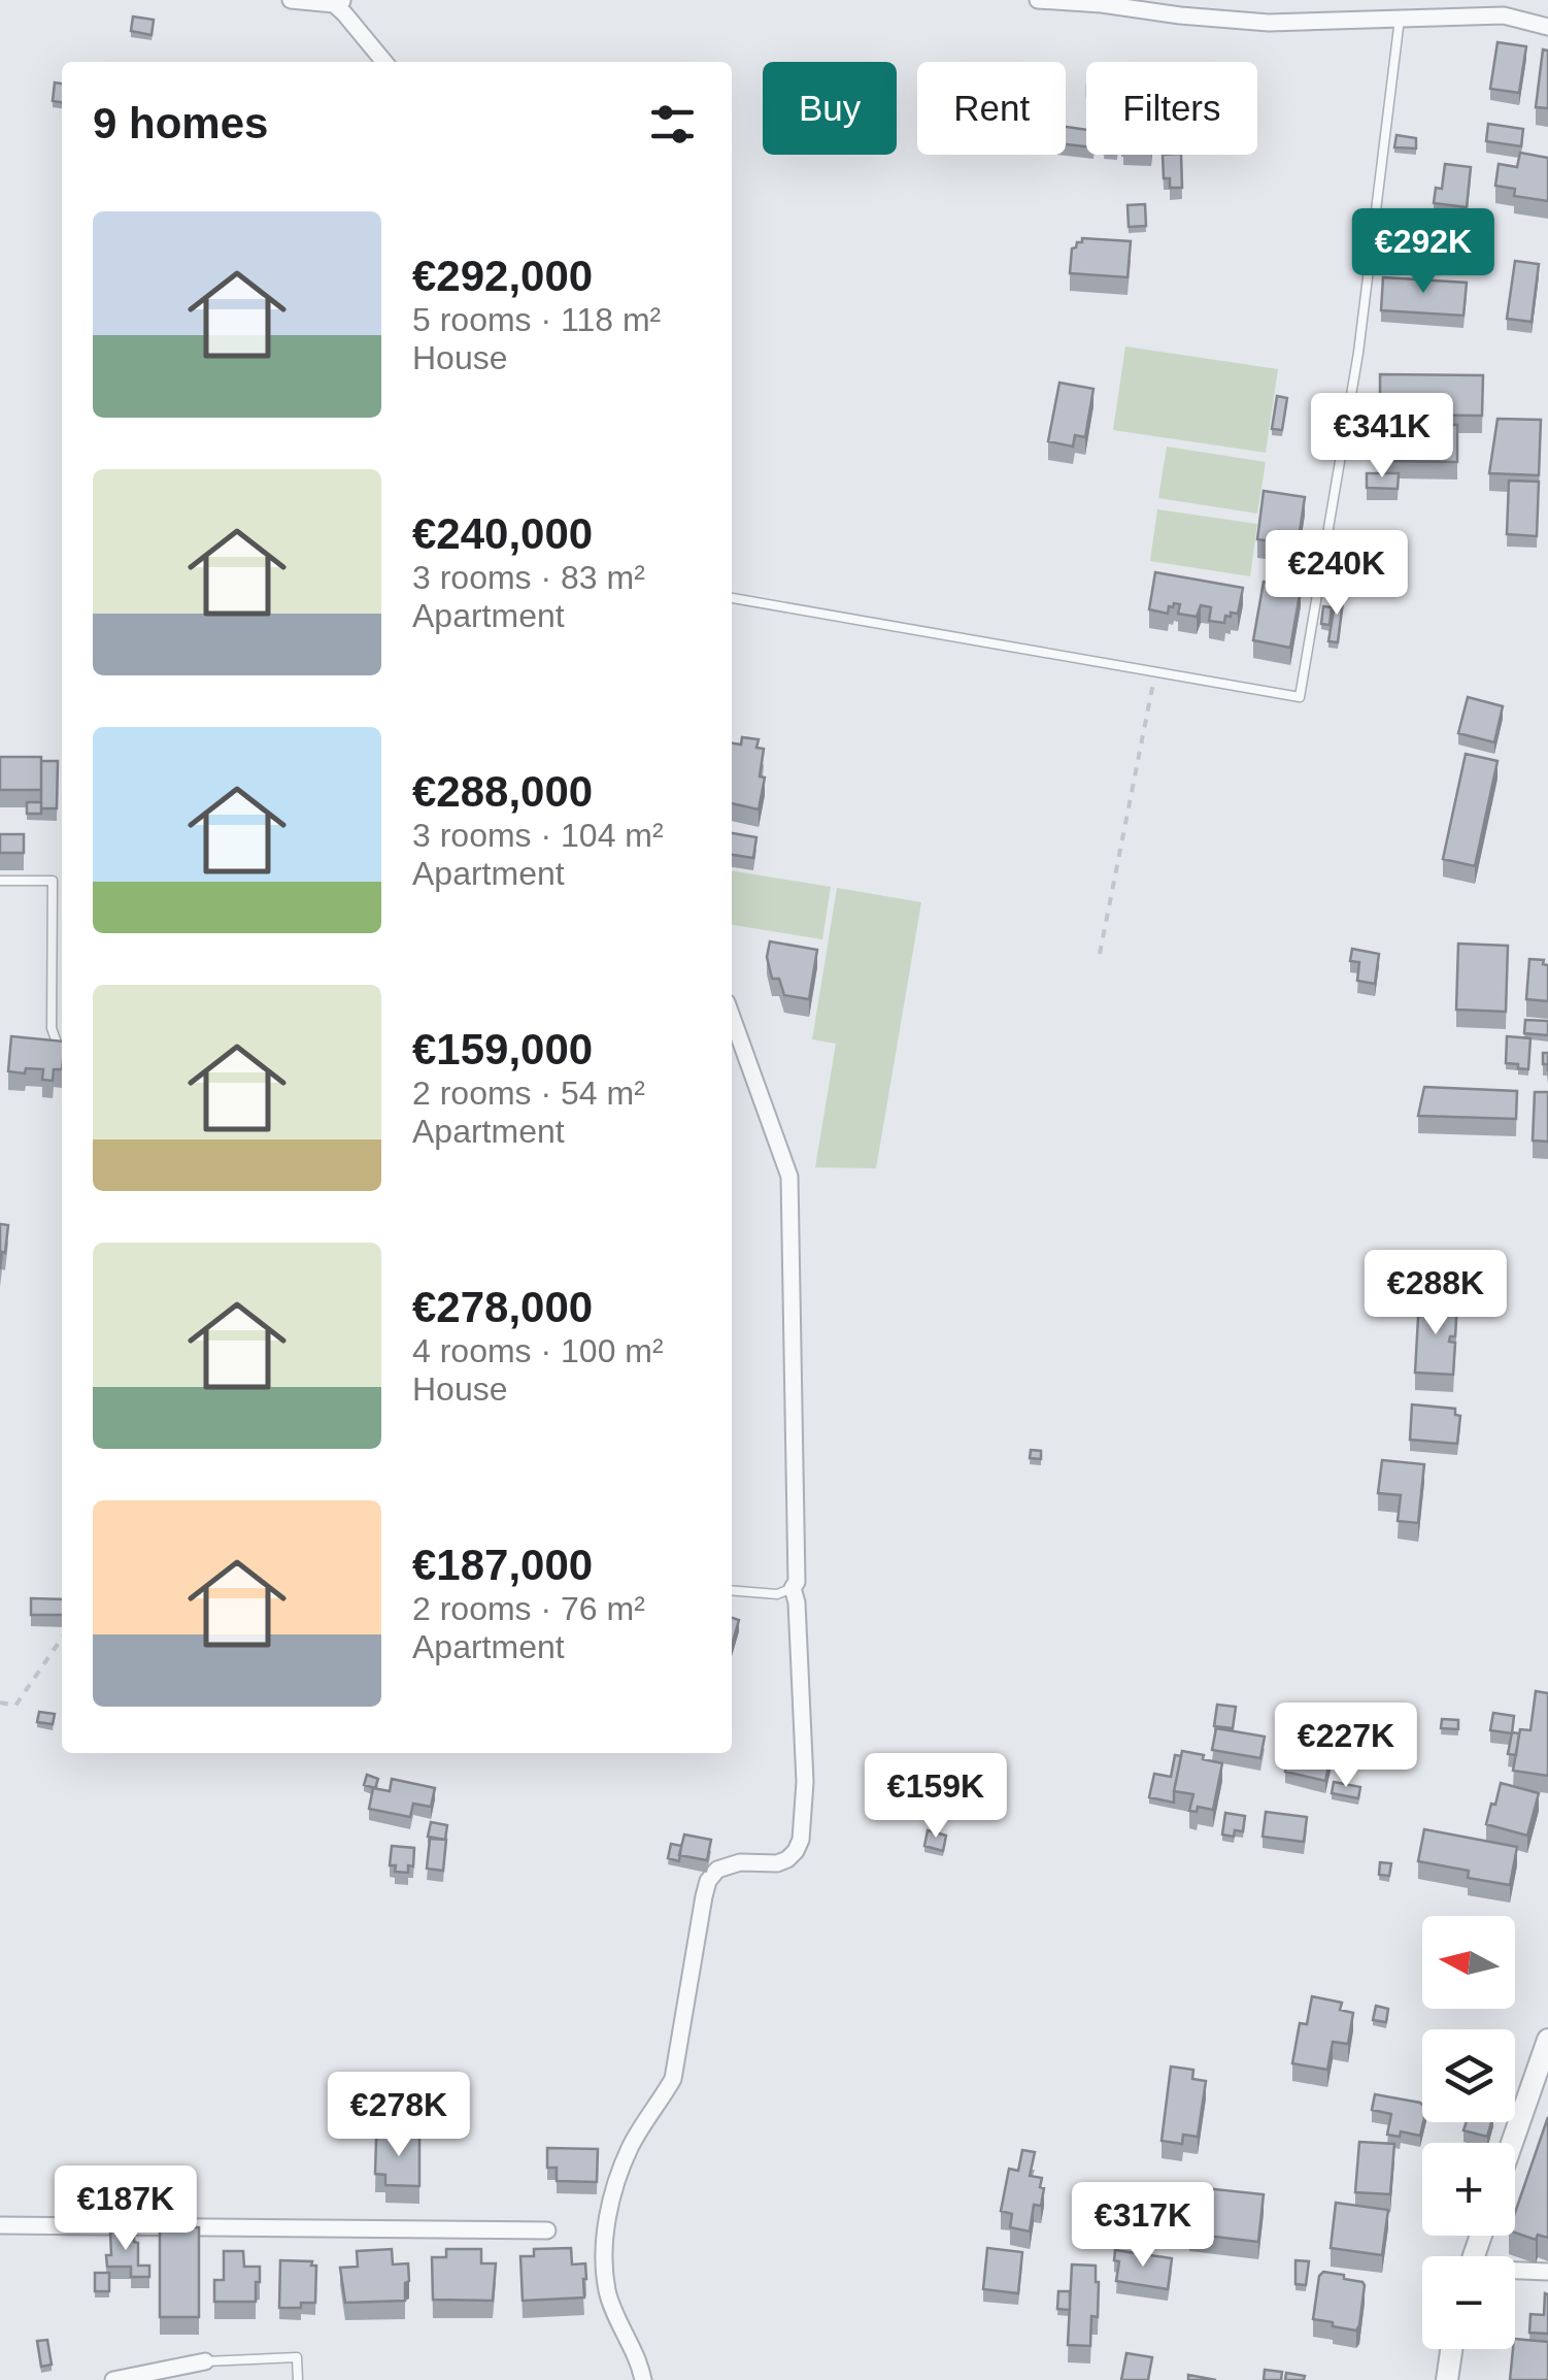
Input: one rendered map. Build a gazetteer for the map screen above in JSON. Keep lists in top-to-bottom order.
{
  "north": "left",
  "page": {
    "chip": ["Buy", "Rent", "Filters"],
    "heading": "9 homes",
    "list": [
      {
        "name": "€292,000",
        "note": "5 rooms · 118 m² · House"
      },
      {
        "name": "€240,000",
        "note": "3 rooms · 83 m² · Apartment"
      },
      {
        "name": "€288,000",
        "note": "3 rooms · 104 m² · Apartment"
      },
      {
        "name": "€159,000",
        "note": "2 rooms · 54 m² · Apartment"
      },
      {
        "name": "€278,000",
        "note": "4 rooms · 100 m² · House"
      },
      {
        "name": "€187,000",
        "note": "2 rooms · 76 m² · Apartment"
      }
    ],
    "price": [
      "€292K",
      "€341K",
      "€240K",
      "€288K",
      "€227K",
      "€159K",
      "€278K",
      "€187K",
      "€317K"
    ],
    "map_buttons": ["+", "−"]
  }
}
